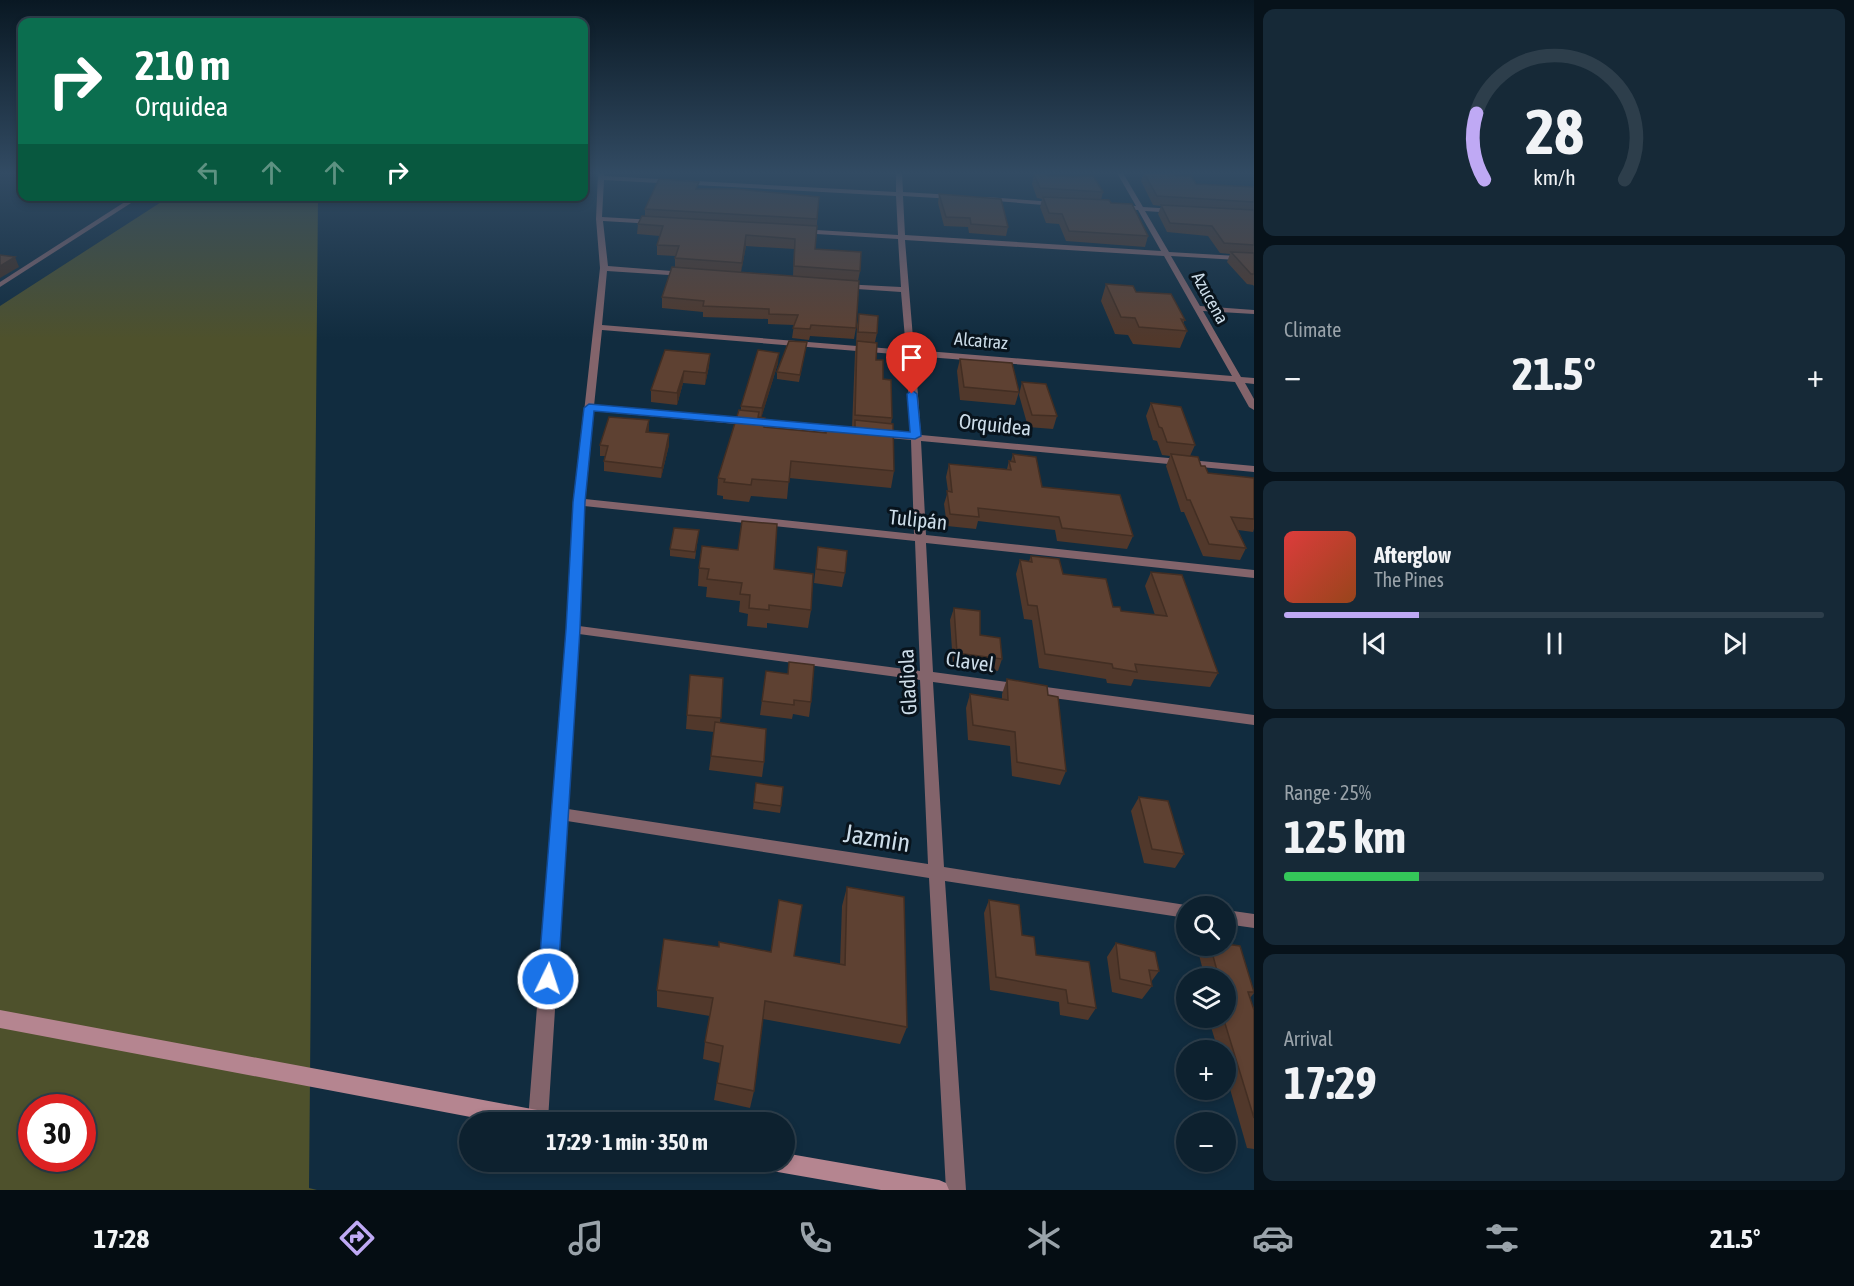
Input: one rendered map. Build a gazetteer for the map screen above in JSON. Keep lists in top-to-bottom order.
{
  "streets": {
    "street": [
      "Azucena",
      "Alcatraz",
      "Orquidea",
      "Tulipán",
      "Clavel",
      "Gladiola",
      "Jazmin"
    ]
  },
  "crossings": [
    ["Azucena", "Alcatraz"],
    ["Alcatraz", "Gladiola"],
    ["Orquidea", "Gladiola"],
    ["Tulipán", "Gladiola"],
    ["Clavel", "Gladiola"],
    ["Gladiola", "Jazmin"]
  ],
  "page": {
    "turn": ["210 m", "Orquidea"],
    "tile": [
      "Climate",
      ["Range · 25%", "125 km"],
      ["Arrival", "17:29"]
    ],
    "heat": ["−", "21.5°", "+"],
    "song": ["Afterglow", "The Pines"],
    "map_buttons": ["+", "−"],
    "limit": "30",
    "trip": "17:29 · 1 min · 350 m",
    "tabs": ["17:28", "21.5°"],
    "gauge": ["28", "km/h"]
  }
}
